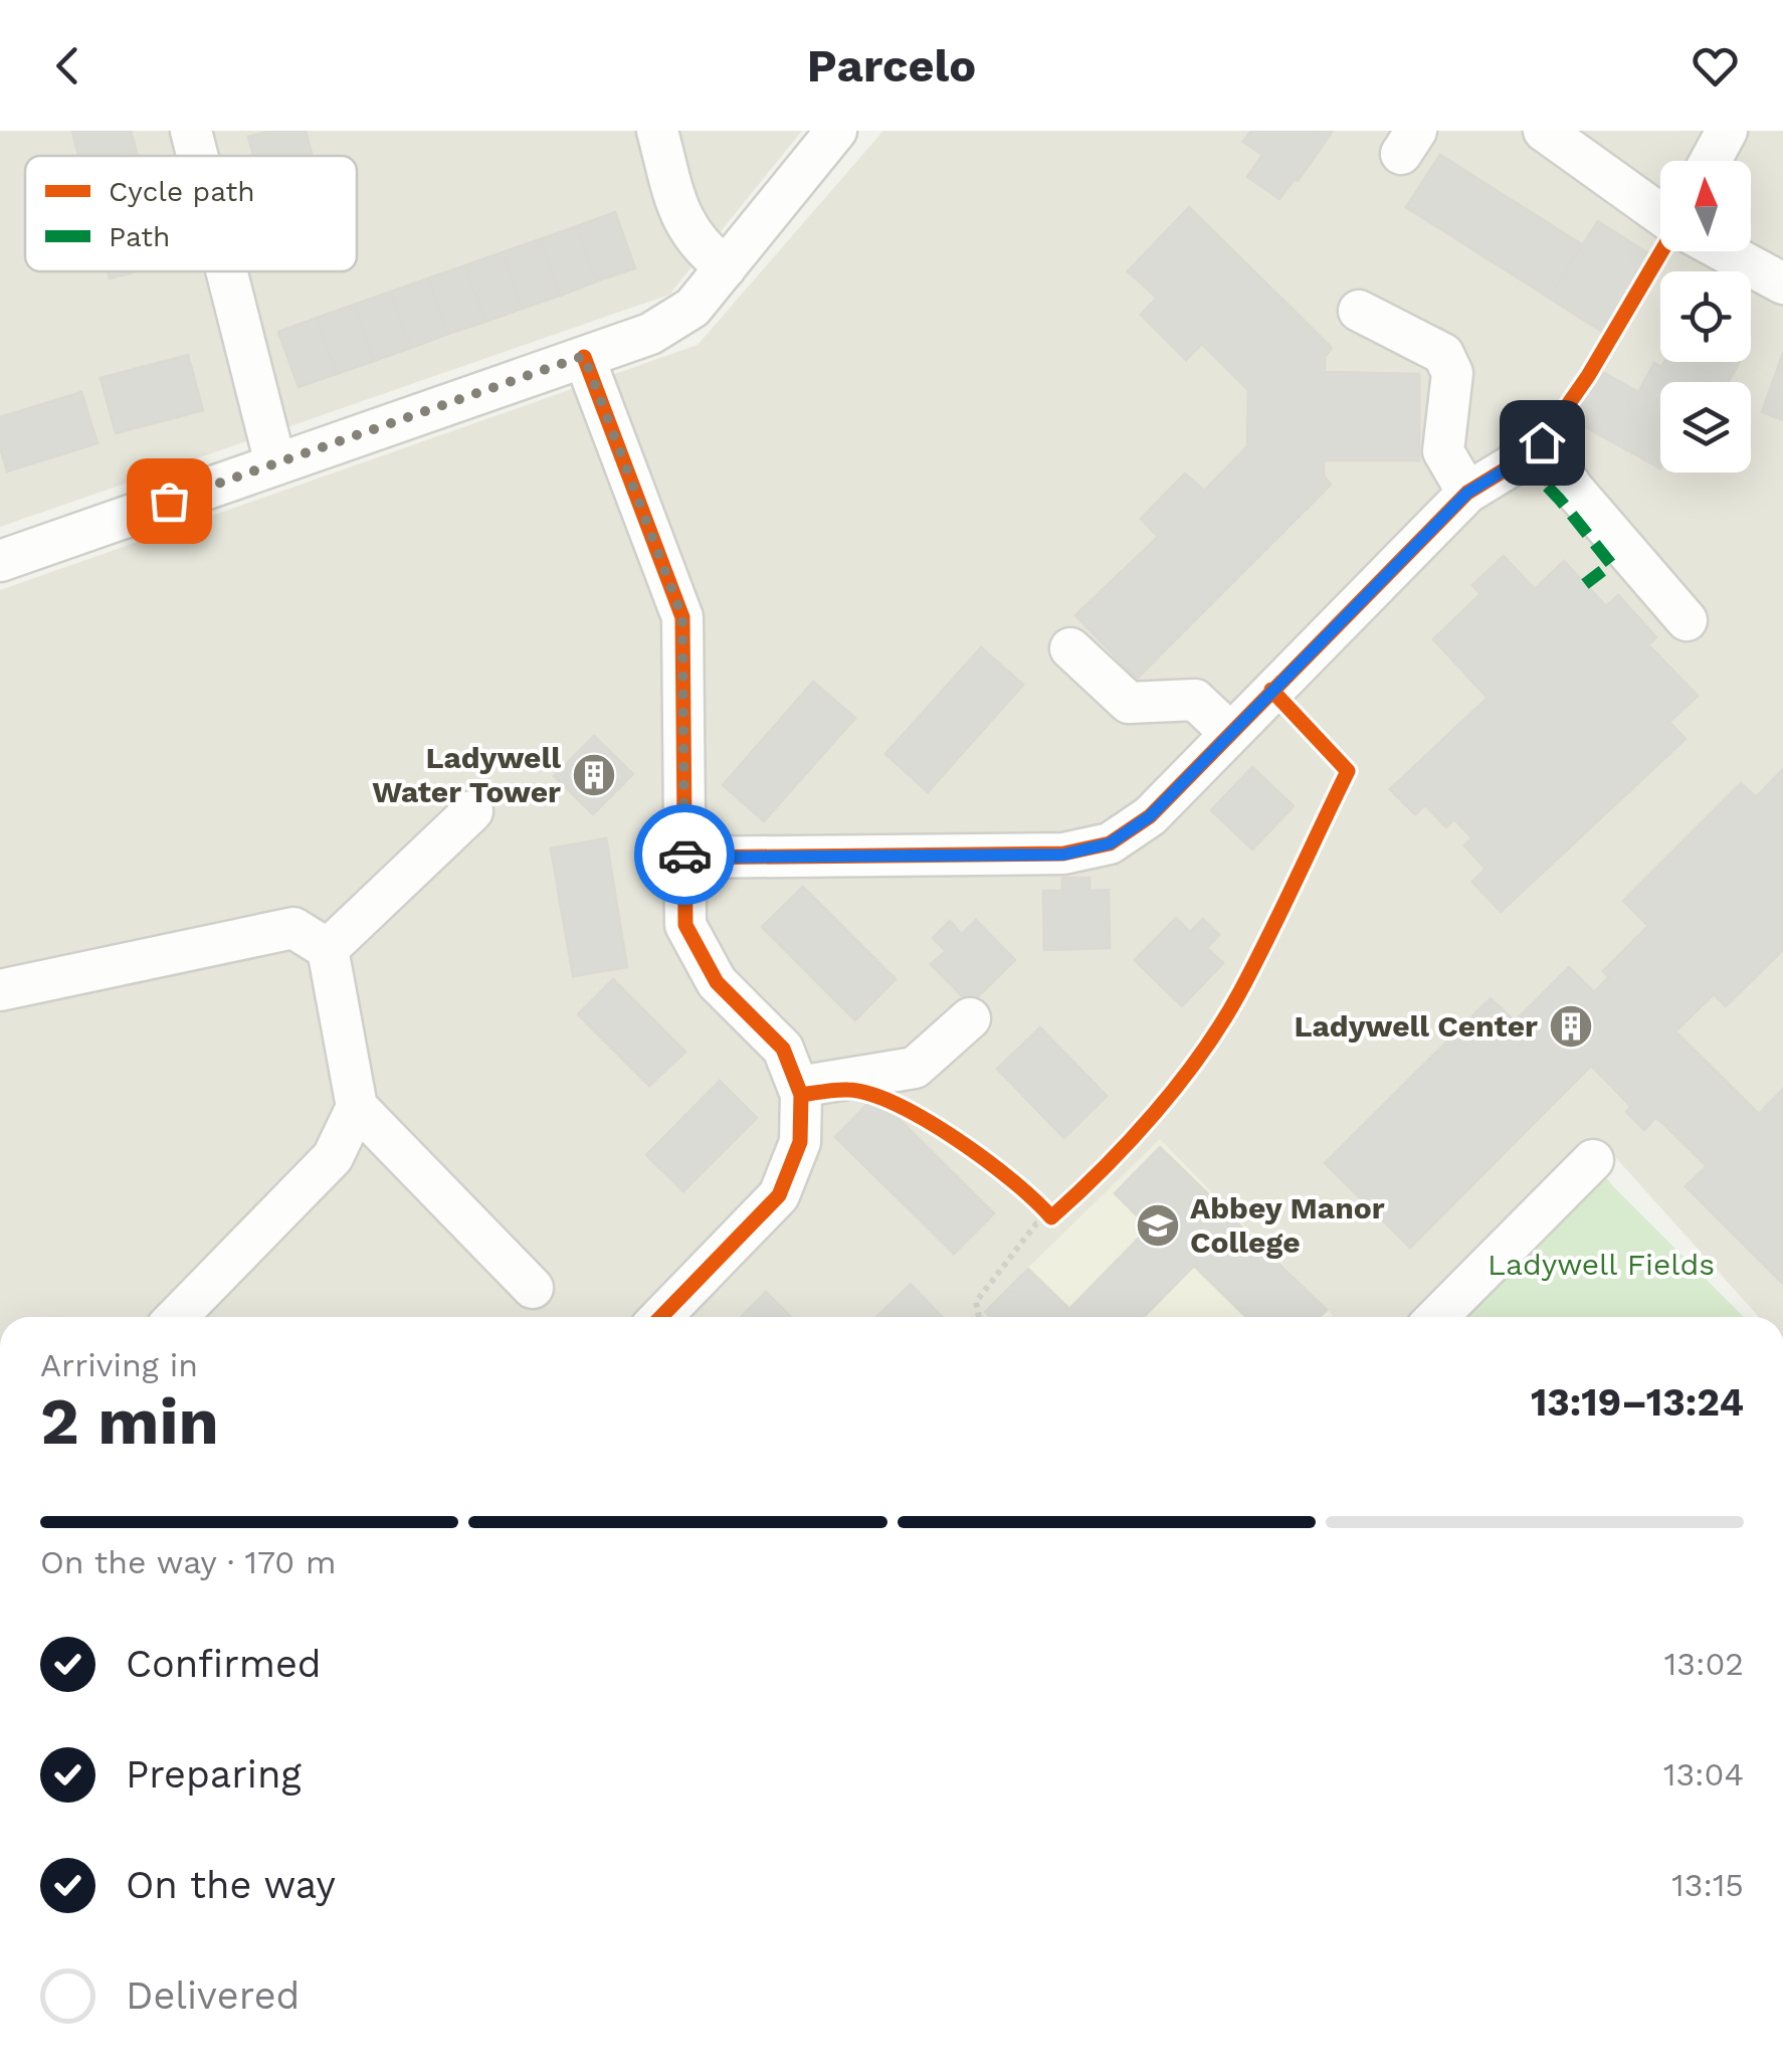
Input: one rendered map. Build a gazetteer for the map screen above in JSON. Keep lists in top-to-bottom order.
{
  "parks": ["Ladywell Fields"],
  "places": {
    "building": ["Ladywell Water Tower", "Ladywell Center"],
    "school or university": ["Abbey Manor College"]
  },
  "legend": ["Cycle path", "Path"],
  "north": "top",
  "page": {
    "header": "Parcelo",
    "heading": ["2 min", "Arriving in", "13:19–13:24"],
    "bar": "On the way · 170 m",
    "list": [
      ["Confirmed", "13:02"],
      ["Preparing", "13:04"],
      ["On the way", "13:15"],
      "Delivered"
    ]
  }
}
